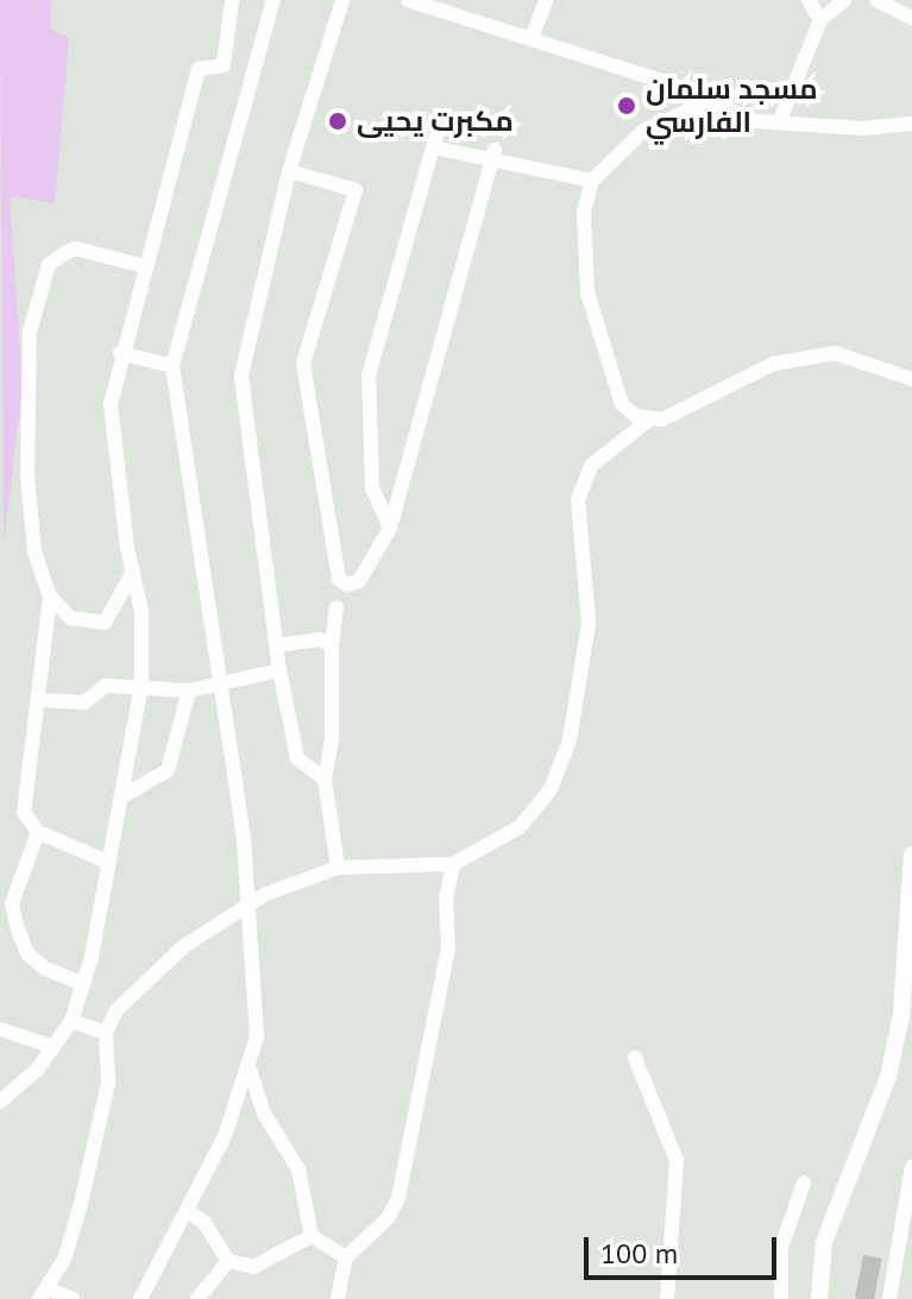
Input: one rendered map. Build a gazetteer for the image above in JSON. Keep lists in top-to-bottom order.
{
  "places": ["مسجد سلمان الفارسي", "مكبرت يحيى"],
  "scale_bar": "100 m"
}
